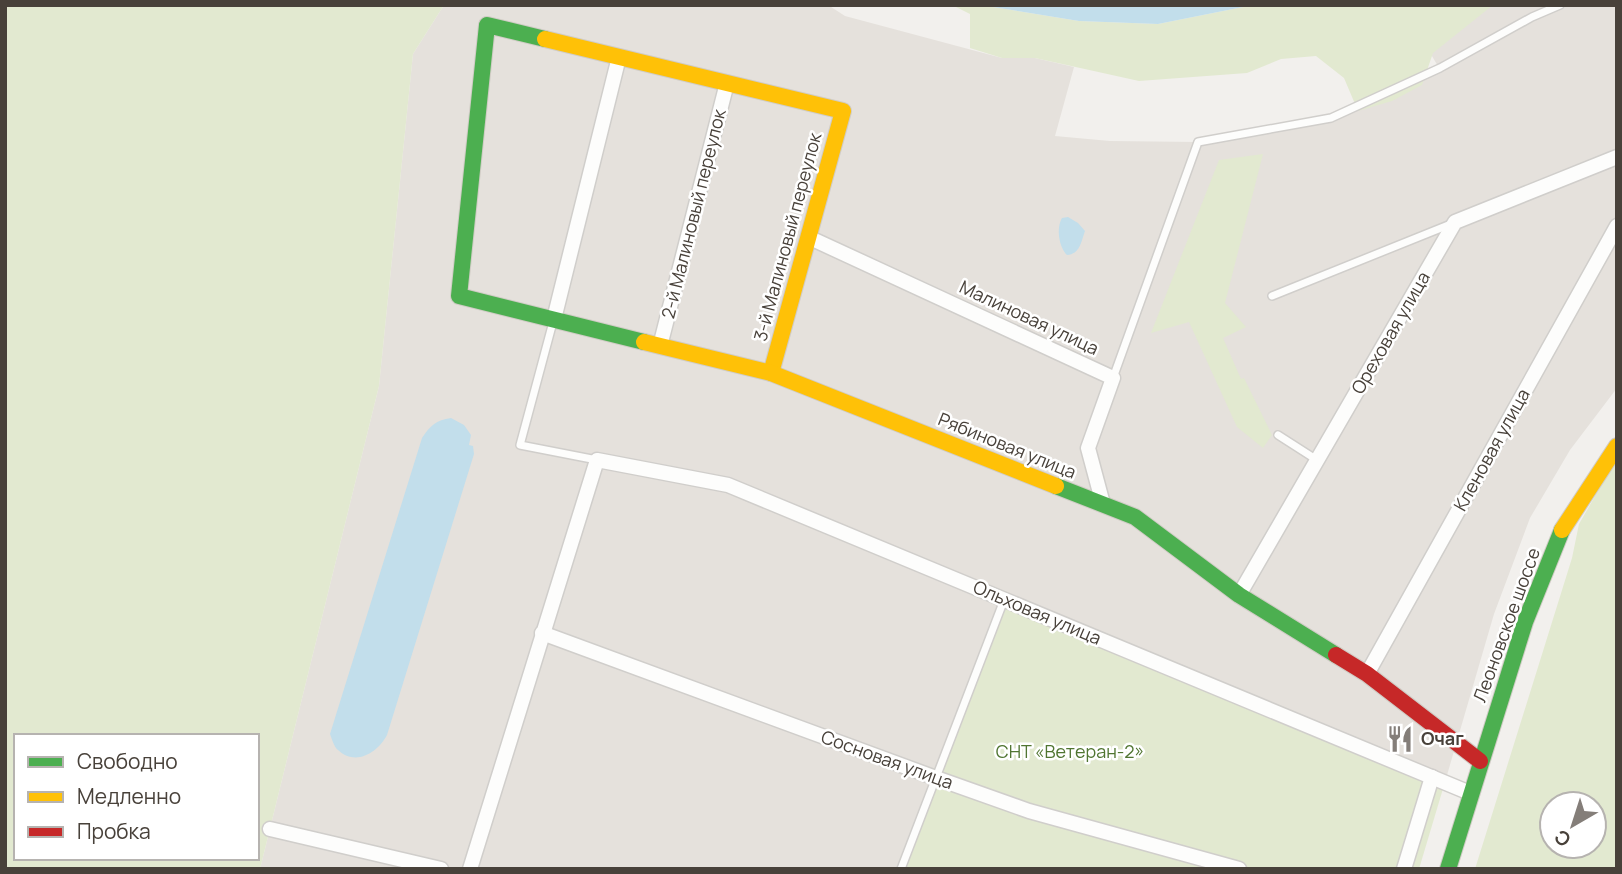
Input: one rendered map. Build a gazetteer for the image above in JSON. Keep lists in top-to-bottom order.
{
  "streets": {
    "street": [
      "2-й Малиновый переулок",
      "3-й Малиновый переулок",
      "Малиновая улица",
      "Ореховая улица",
      "Рябиновая улица",
      "Кленовая улица",
      "Ольховая улица",
      "Леоновское шоссе",
      "Сосновая улица"
    ]
  },
  "crossings": [
    ["2-й Малиновый переулок", "3-й Малиновый переулок"],
    ["2-й Малиновый переулок", "Рябиновая улица"],
    ["3-й Малиновый переулок", "Малиновая улица"],
    ["3-й Малиновый переулок", "Рябиновая улица"],
    ["Ореховая улица", "Рябиновая улица"],
    ["Рябиновая улица", "Кленовая улица"],
    ["Рябиновая улица", "Леоновское шоссе"],
    ["Ольховая улица", "Леоновское шоссе"]
  ],
  "parks": ["СНТ «Ветеран-2»"],
  "places": {
    "restaurant": ["Очаг"]
  },
  "legend": ["Свободно", "Медленно", "Пробка"],
  "north": "bottom left"
}
